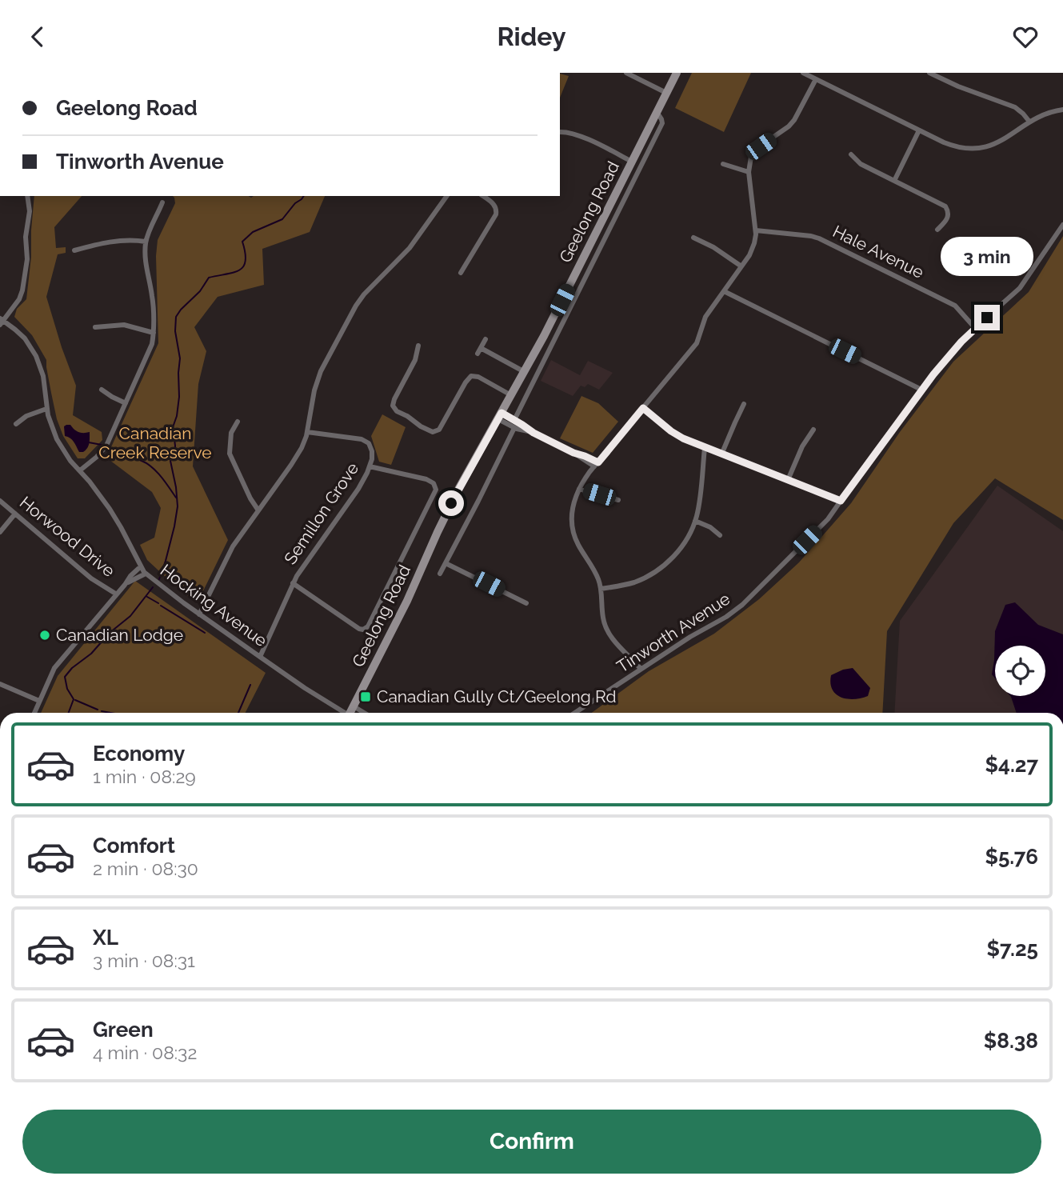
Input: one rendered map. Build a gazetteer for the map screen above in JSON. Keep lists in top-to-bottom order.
{
  "streets": {
    "main road": ["Geelong Road"],
    "street": [
      "Hale Avenue",
      "Semillon Grove",
      "Horwood Drive",
      "Hocking Avenue",
      "Tinworth Avenue"
    ]
  },
  "crossings": [
    ["Hale Avenue", "Tinworth Avenue"],
    ["Semillon Grove", "Hocking Avenue"]
  ],
  "parks": ["Canadian Creek Reserve"],
  "places": {
    "other": ["Canadian Lodge"],
    "transit": ["Canadian Gully Ct/Geelong Rd"]
  },
  "page": {
    "header": "Ridey",
    "banner": ["Geelong Road", "Tinworth Avenue"],
    "bubble": "3 min",
    "list": [
      {
        "name": "Economy",
        "note": "1 min · 08:29",
        "value": "$4.27"
      },
      {
        "name": "Comfort",
        "note": "2 min · 08:30",
        "value": "$5.76"
      },
      {
        "name": "XL",
        "note": "3 min · 08:31",
        "value": "$7.25"
      },
      {
        "name": "Green",
        "note": "4 min · 08:32",
        "value": "$8.38"
      }
    ],
    "buttons": "Confirm"
  }
}
